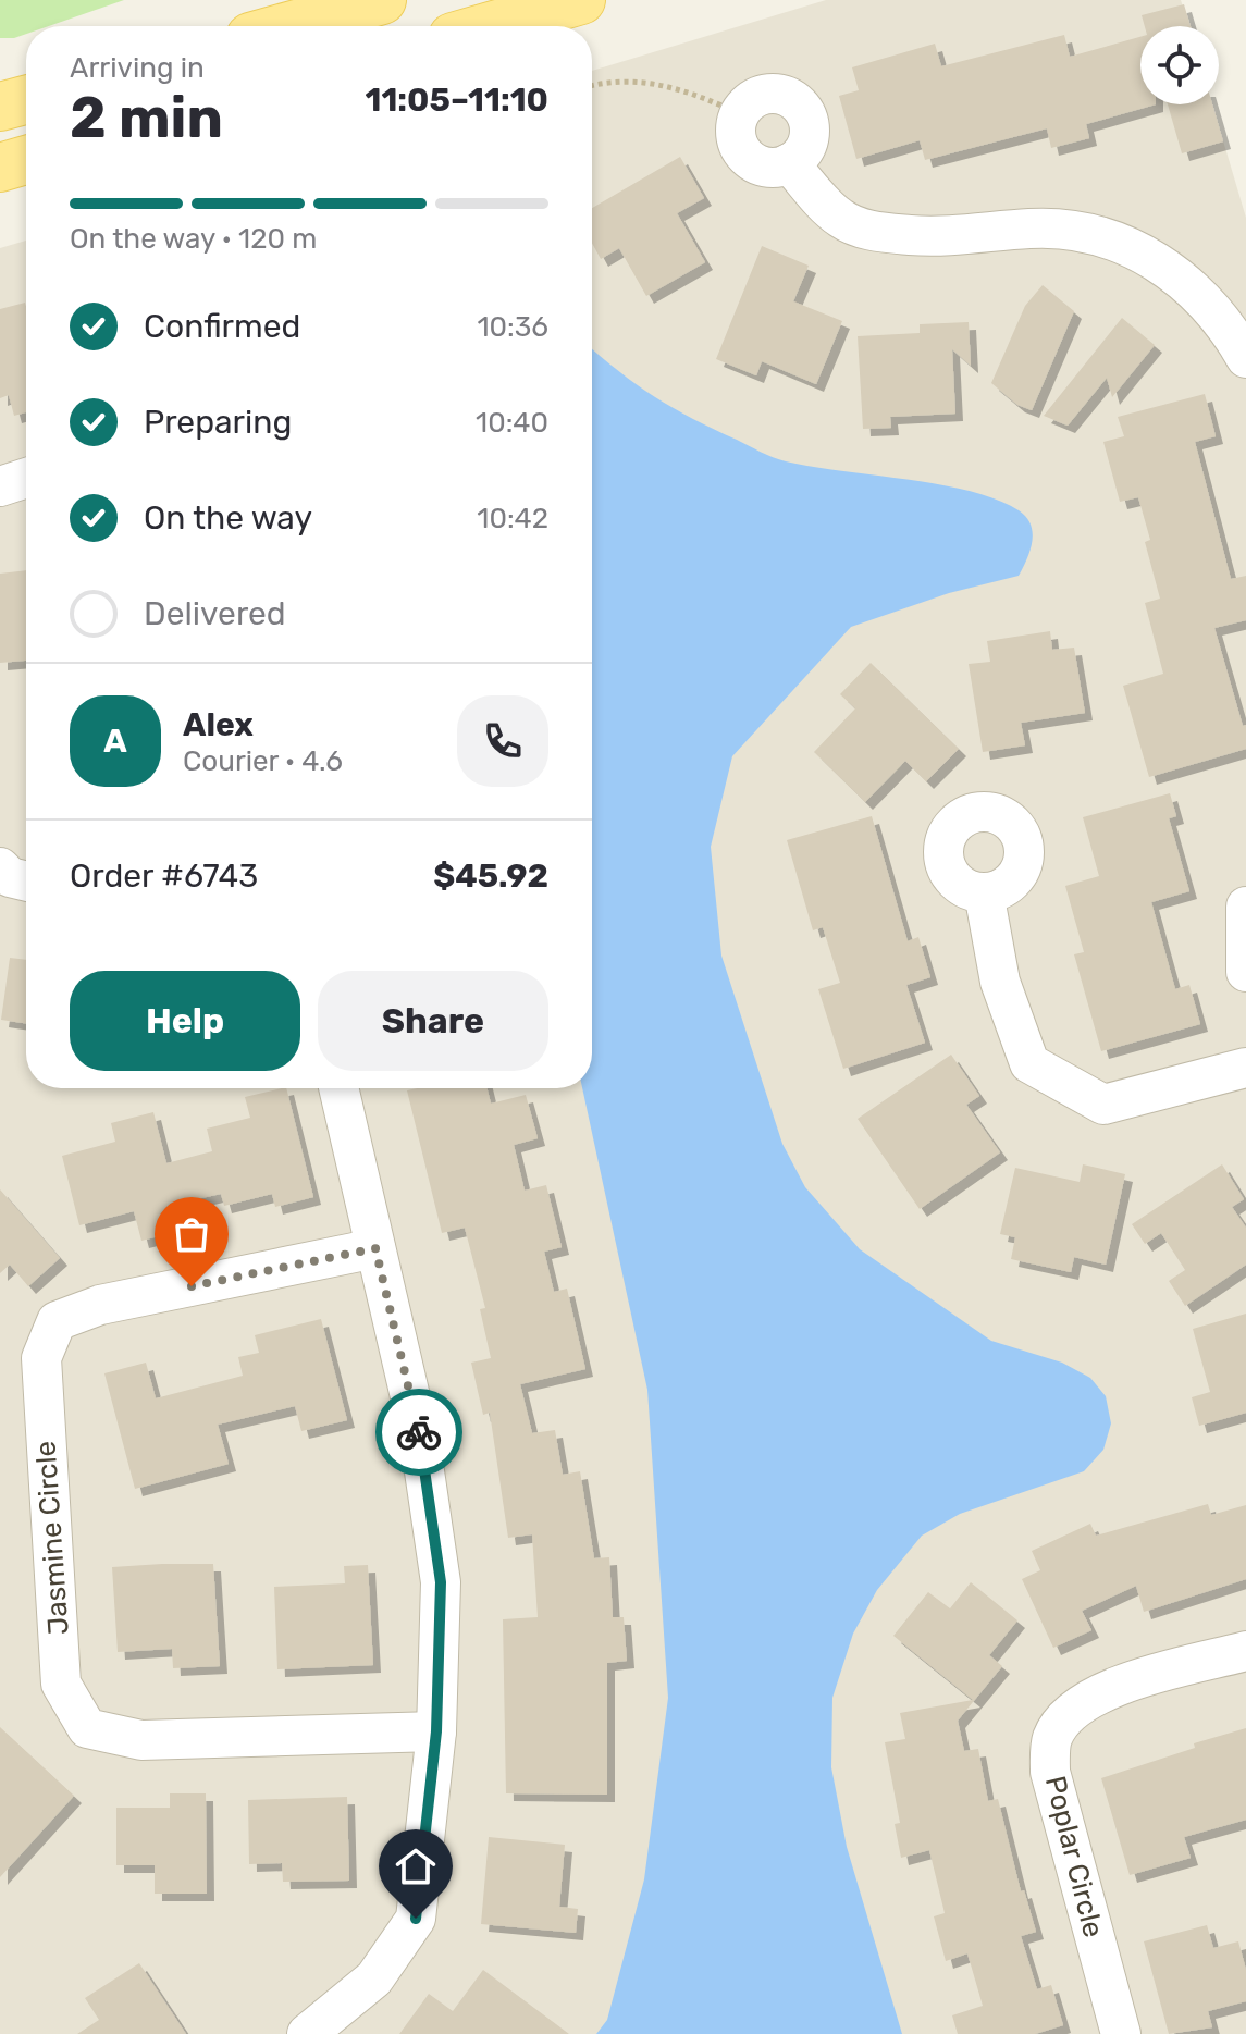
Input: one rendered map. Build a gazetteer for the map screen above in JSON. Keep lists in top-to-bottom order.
{
  "streets": {
    "street": ["Jasmine Circle", "Poplar Circle"]
  },
  "page": {
    "heading": ["2 min", "Arriving in", "11:05–11:10"],
    "panel": [
      "Alex",
      "Courier · 4.6",
      "Order #6743",
      "$45.92"
    ],
    "bar": "On the way · 120 m",
    "list": [
      ["Confirmed", "10:36"],
      ["Preparing", "10:40"],
      ["On the way", "10:42"],
      "Delivered"
    ],
    "round": "A",
    "buttons": ["Help", "Share"]
  }
}
